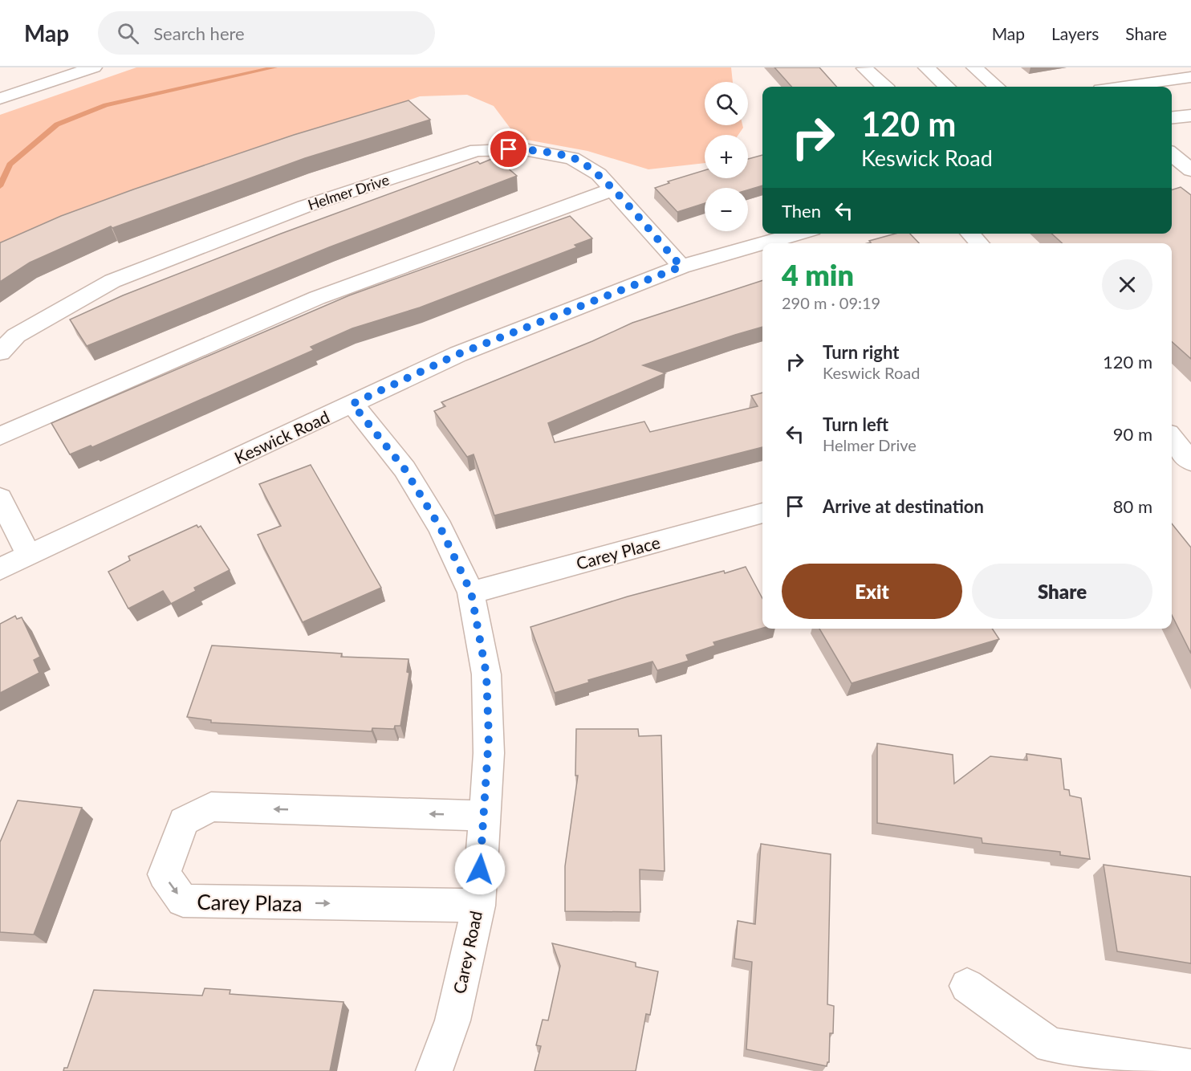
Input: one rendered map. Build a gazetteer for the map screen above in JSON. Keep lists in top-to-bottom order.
{
  "streets": {
    "street": [
      "Helmer Drive",
      "Keswick Road",
      "Carey Place",
      "Carey Plaza",
      "Carey Road"
    ]
  },
  "crossings": [
    ["Helmer Drive", "Keswick Road"],
    ["Keswick Road", "Carey Road"],
    ["Carey Place", "Carey Road"],
    ["Carey Plaza", "Carey Road"]
  ],
  "page": {
    "header": "Map",
    "search": "Search here",
    "nav": ["Map", "Layers", "Share"],
    "map_buttons": ["+", "−"],
    "turn": ["120 m", "Keswick Road"],
    "then": "Then",
    "heading": ["4 min", "290 m · 09:19"],
    "list": [
      {
        "name": "Turn right",
        "note": "Keswick Road",
        "value": "120 m"
      },
      {
        "name": "Turn left",
        "note": "Helmer Drive",
        "value": "90 m"
      },
      {
        "name": "Arrive at destination",
        "value": "80 m"
      }
    ],
    "buttons": ["Exit", "Share"]
  }
}
